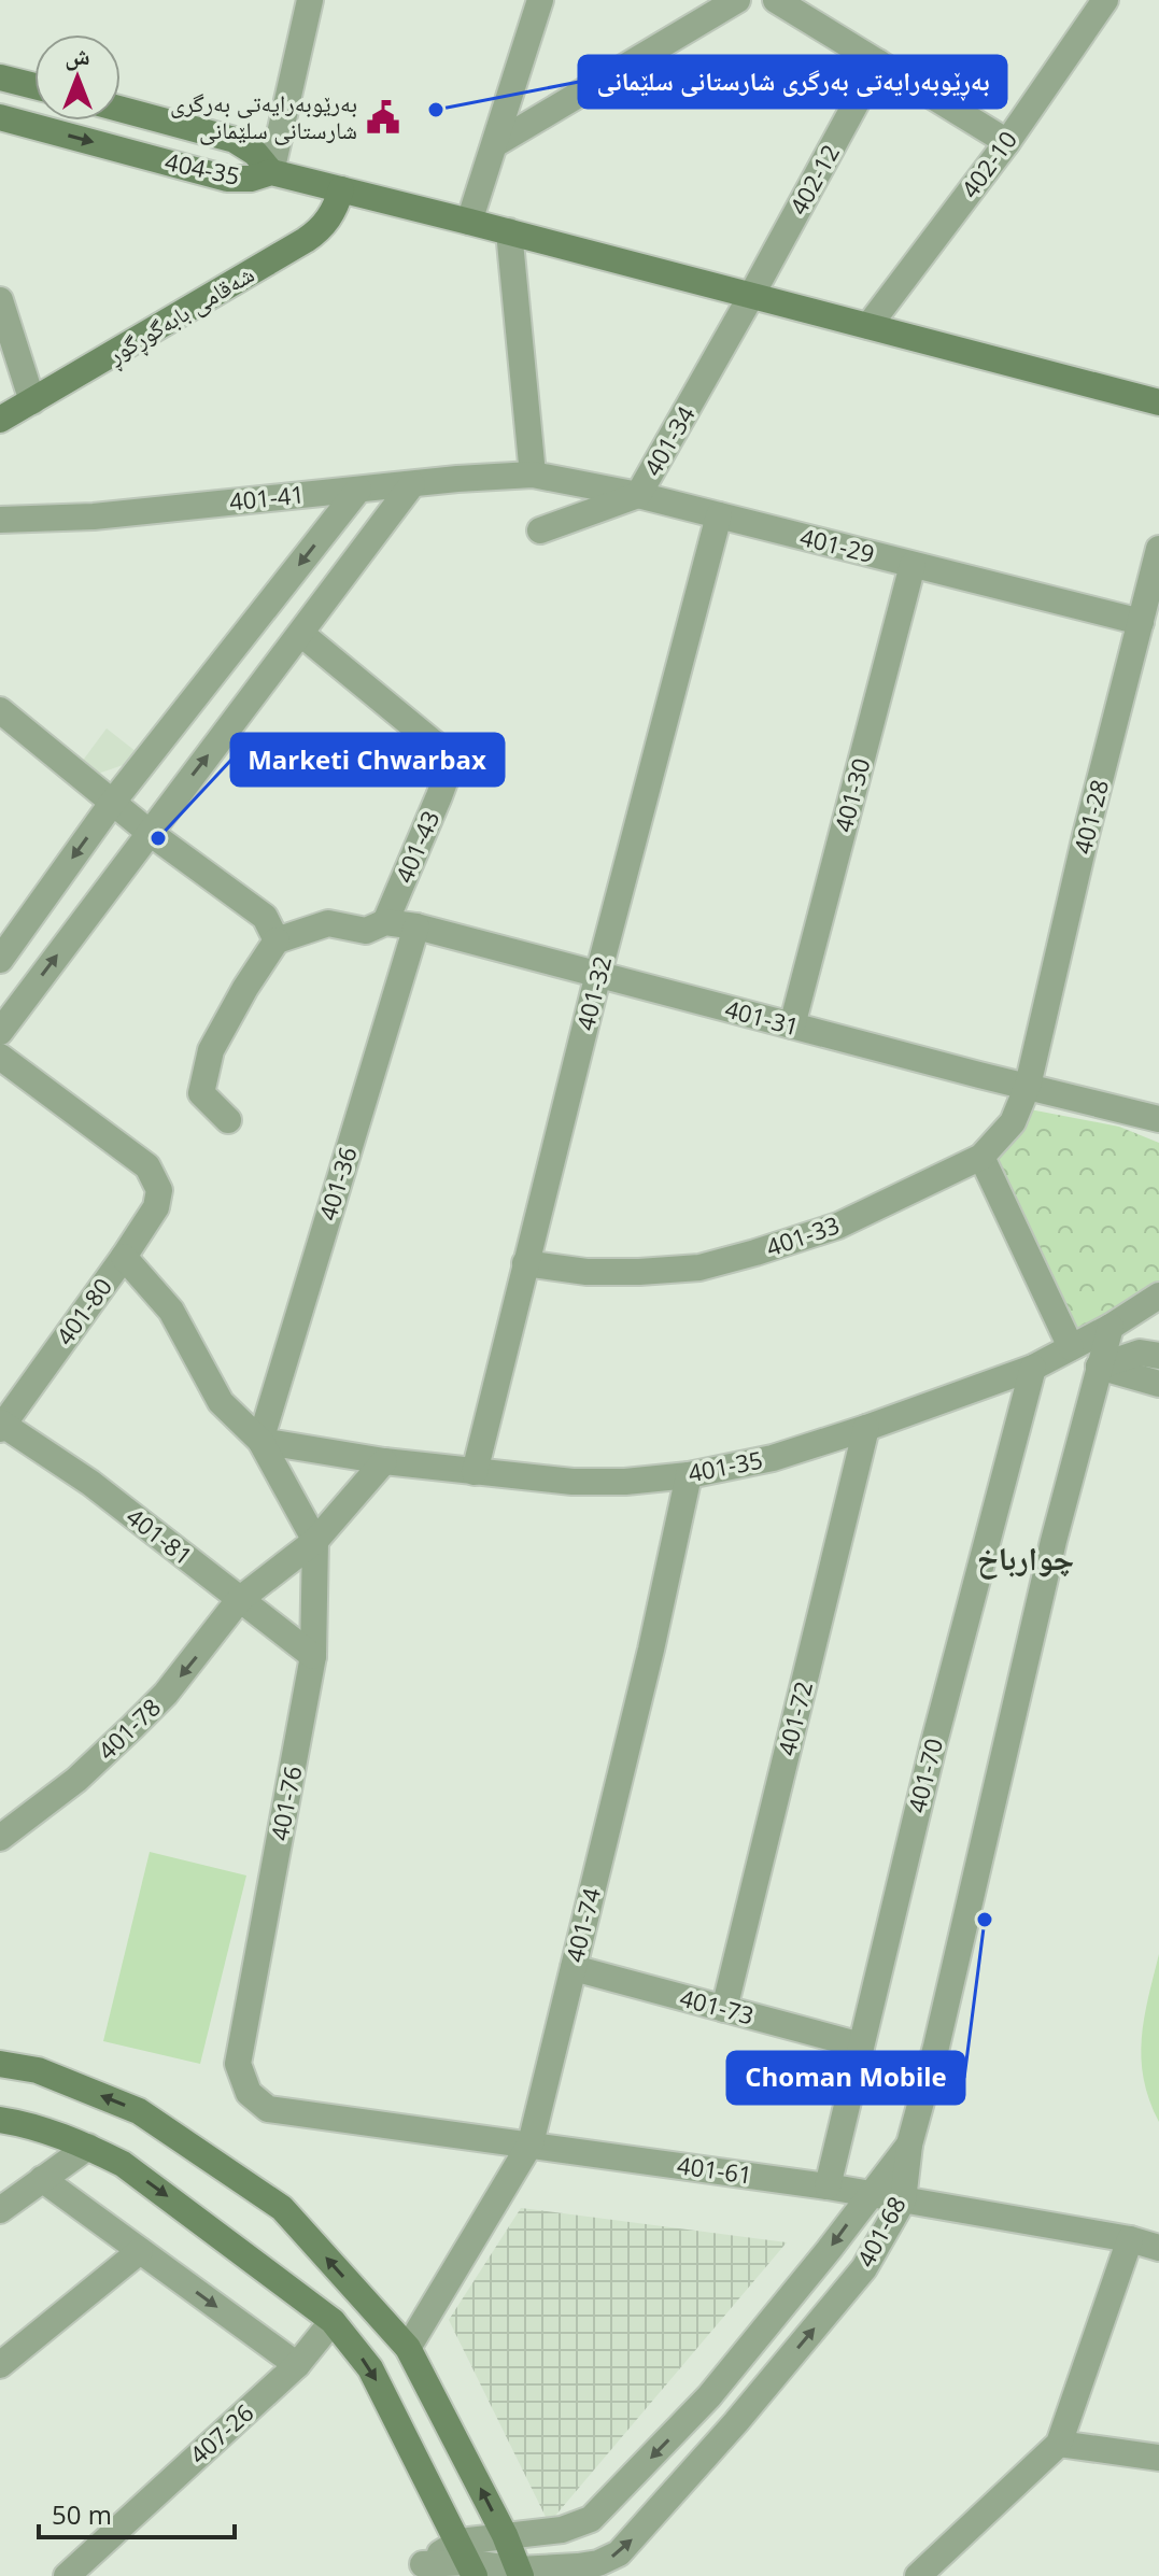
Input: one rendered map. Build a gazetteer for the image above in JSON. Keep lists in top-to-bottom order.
{
  "streets": {
    "street": [
      "402-10",
      "404-35",
      "402-12",
      "شەقامی بابەگوڕگوڕ",
      "401-34",
      "401-41",
      "401-29",
      "401-30",
      "401-28",
      "401-43",
      "401-32",
      "401-31",
      "401-36",
      "401-33",
      "401-80",
      "401-35",
      "401-81",
      "401-72",
      "401-78",
      "401-70",
      "401-76",
      "401-74",
      "401-73",
      "401-61",
      "401-68",
      "407-26"
    ]
  },
  "crossings": [
    ["402-12", "401-34"],
    ["401-34", "401-29"],
    ["401-41", "401-29"],
    ["401-29", "401-30"],
    ["401-29", "401-28"],
    ["401-29", "401-32"],
    ["401-30", "401-31"],
    ["401-28", "401-31"],
    ["401-28", "401-33"],
    ["401-43", "401-31"],
    ["401-32", "401-31"],
    ["401-32", "401-33"],
    ["401-32", "401-35"],
    ["401-31", "401-36"],
    ["401-31", "401-33"],
    ["401-36", "401-35"],
    ["401-80", "401-81"],
    ["401-35", "401-72"],
    ["401-35", "401-78"],
    ["401-35", "401-70"],
    ["401-35", "401-74"],
    ["401-81", "401-78"],
    ["401-81", "401-76"],
    ["401-72", "401-73"],
    ["401-78", "401-76"],
    ["401-70", "401-73"],
    ["401-70", "401-61"],
    ["401-76", "401-61"],
    ["401-74", "401-73"],
    ["401-74", "401-61"],
    ["401-61", "401-68"]
  ],
  "one_way": ["401-78"],
  "districts": ["چوارباخ"],
  "places": {
    "other": ["بەڕێوبەرایەتی بەرگری شارستانی سلێمانی", "Marketi Chwarbax", "Choman Mobile"],
    "public building": ["بەرێوبەرایەتی بەرگری شارستانی سلێمانی"]
  },
  "scale_bar": "50 m",
  "north": "top"
}
